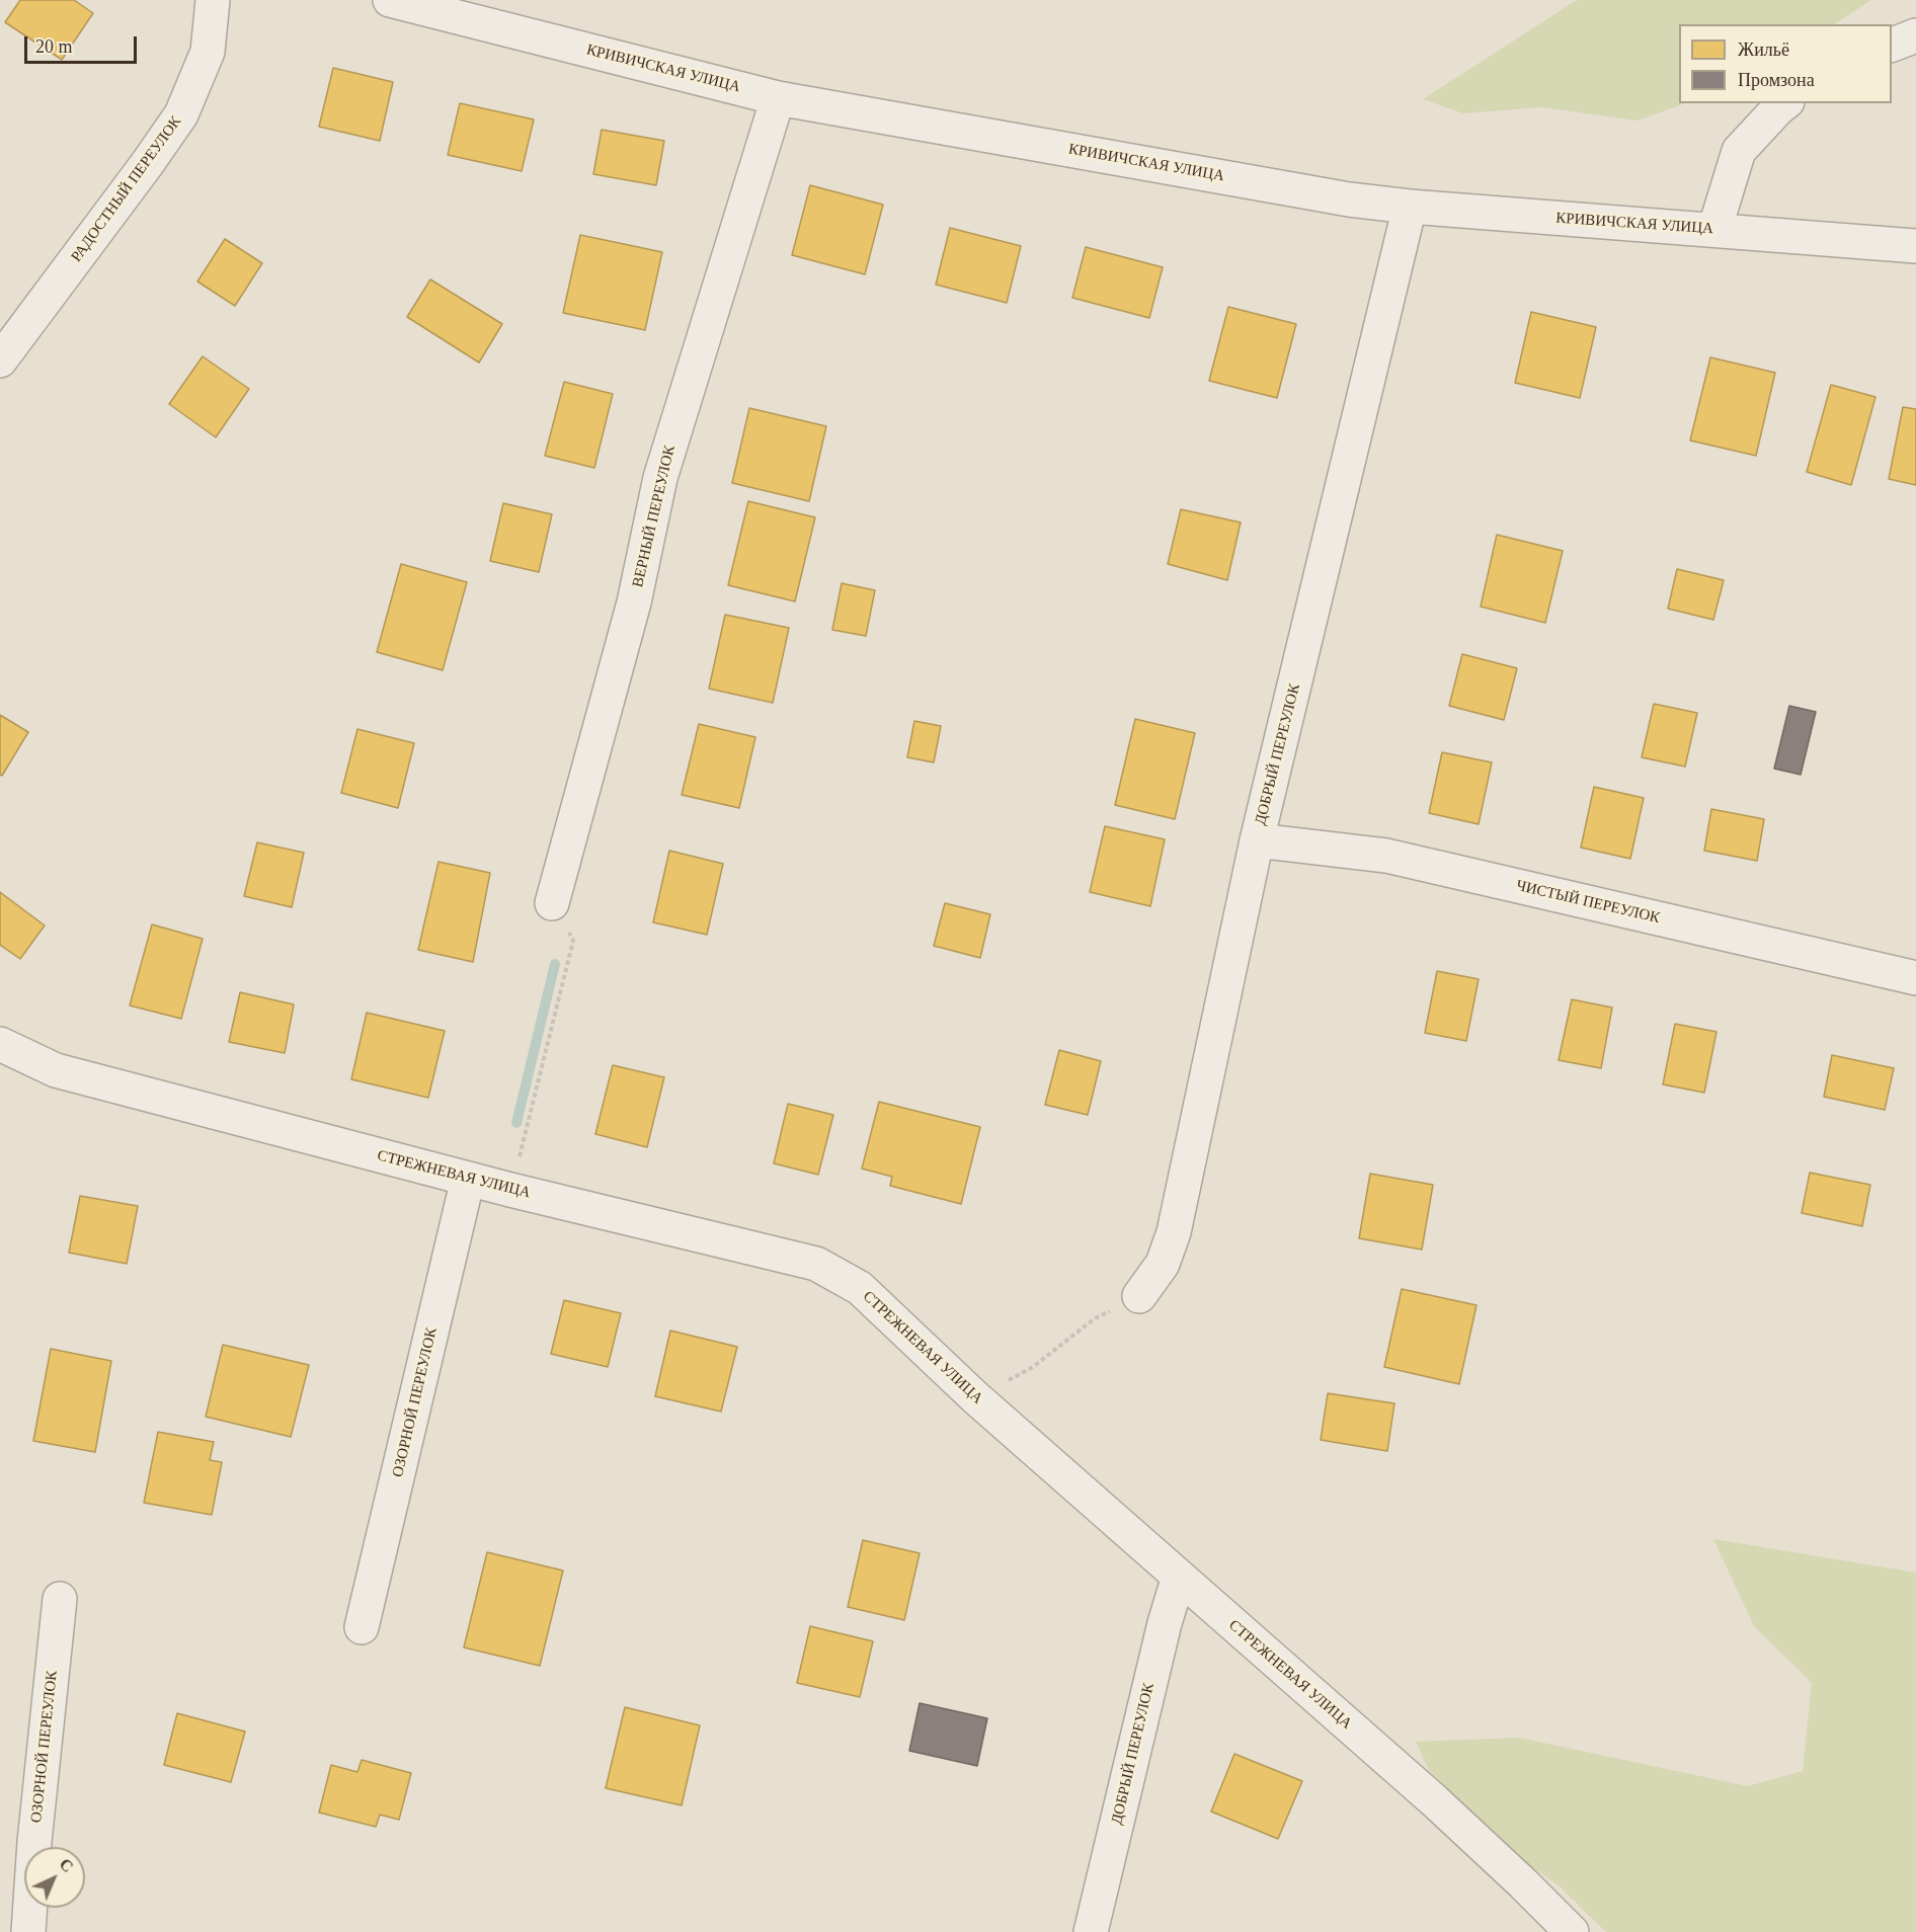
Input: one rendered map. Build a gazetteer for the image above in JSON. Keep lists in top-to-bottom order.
{
  "streets": {
    "street": [
      "КРИВИЧСКАЯ УЛИЦА",
      "РАДОСТНЫЙ ПЕРЕУЛОК",
      "ВЕРНЫЙ ПЕРЕУЛОК",
      "ДОБРЫЙ ПЕРЕУЛОК",
      "ЧИСТЫЙ ПЕРЕУЛОК",
      "СТРЕЖНЕВАЯ УЛИЦА",
      "ОЗОРНОЙ ПЕРЕУЛОК"
    ]
  },
  "crossings": [
    ["КРИВИЧСКАЯ УЛИЦА", "ВЕРНЫЙ ПЕРЕУЛОК"],
    ["КРИВИЧСКАЯ УЛИЦА", "ДОБРЫЙ ПЕРЕУЛОК"],
    ["ДОБРЫЙ ПЕРЕУЛОК", "ЧИСТЫЙ ПЕРЕУЛОК"],
    ["ДОБРЫЙ ПЕРЕУЛОК", "СТРЕЖНЕВАЯ УЛИЦА"],
    ["СТРЕЖНЕВАЯ УЛИЦА", "ОЗОРНОЙ ПЕРЕУЛОК"]
  ],
  "legend": ["Жильё", "Промзона"],
  "scale_bar": "20 m",
  "north": "top right"
}
